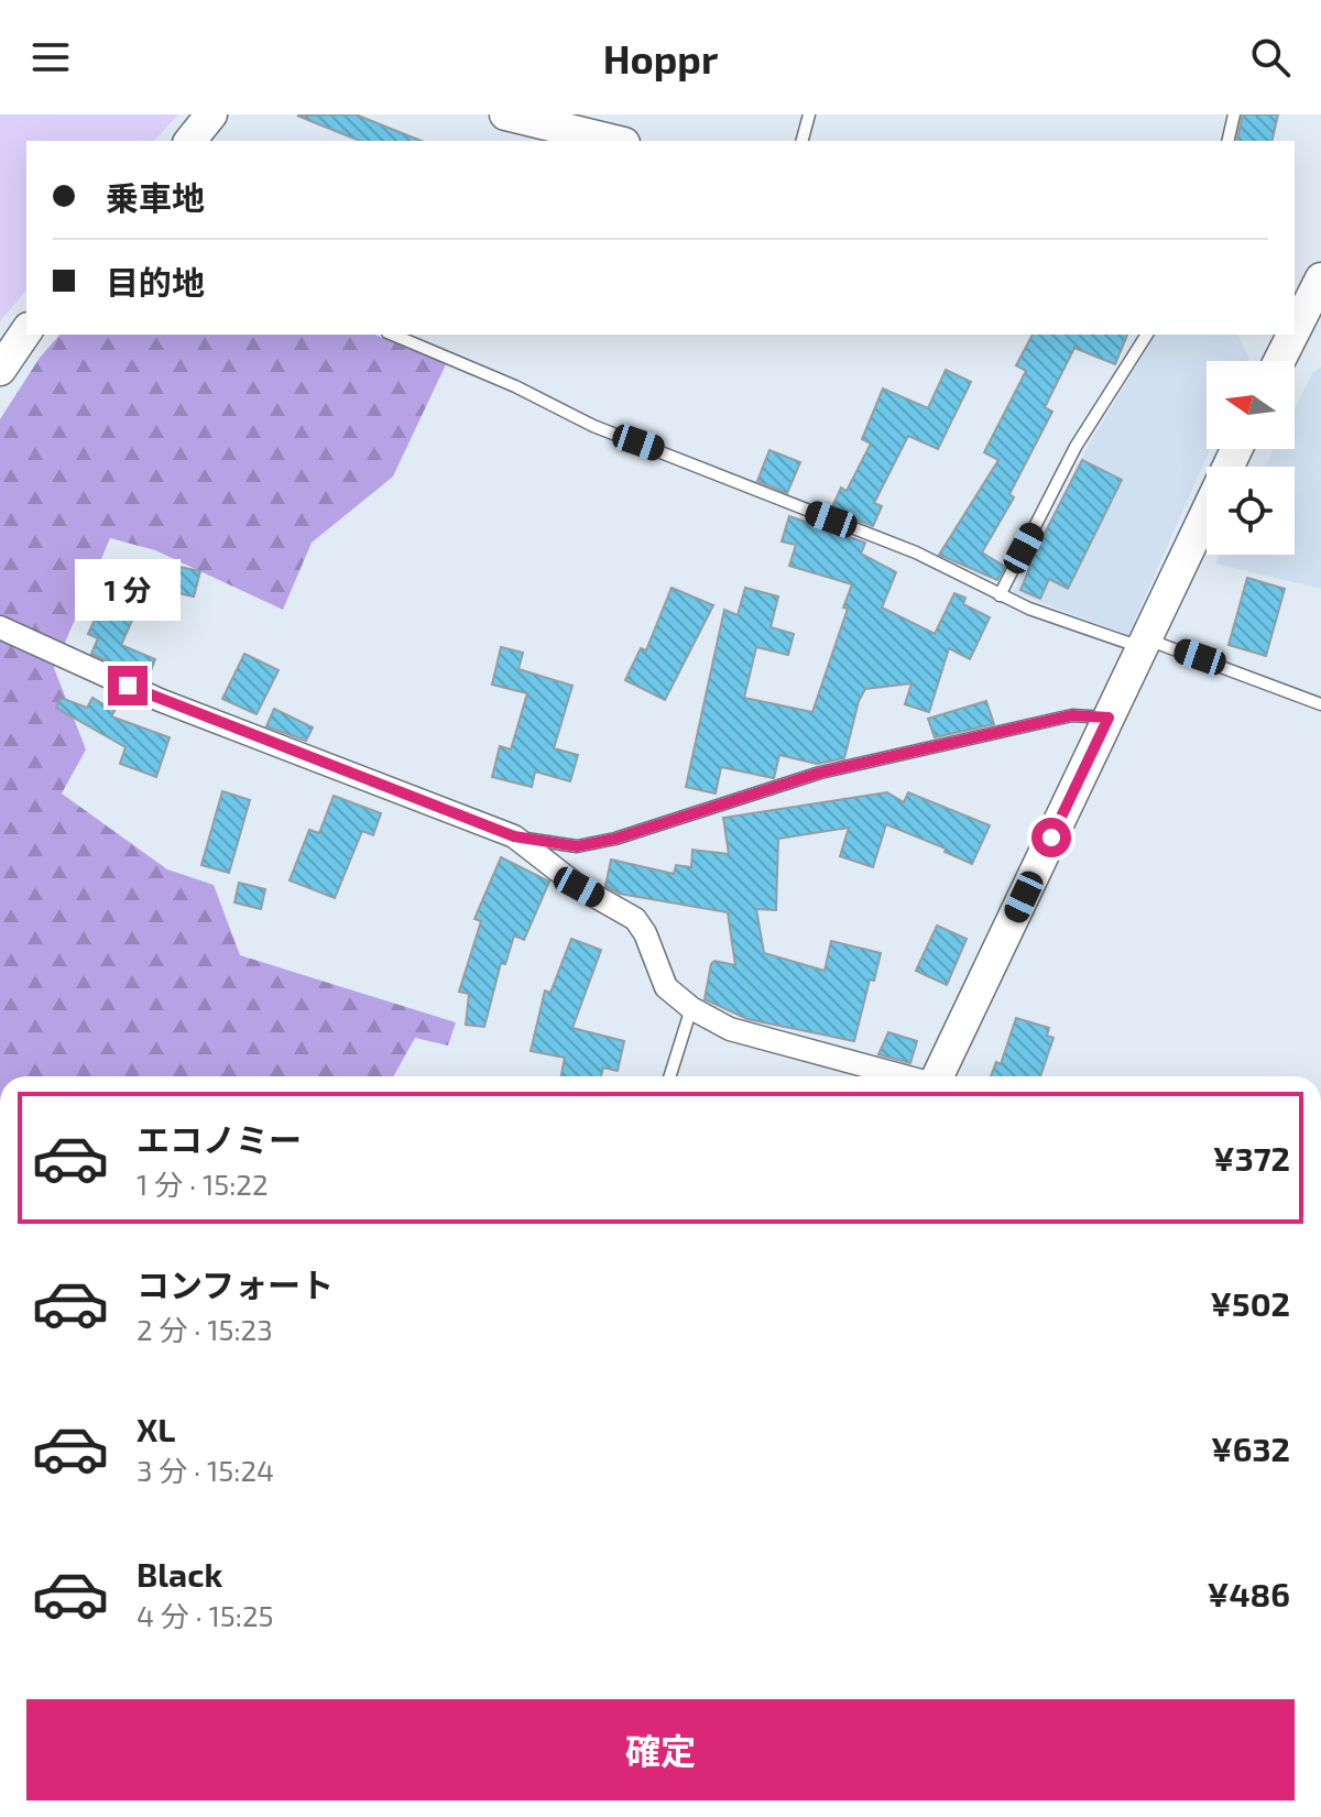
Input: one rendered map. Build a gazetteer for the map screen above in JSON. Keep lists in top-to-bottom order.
{
  "north": "left",
  "page": {
    "header": "Hoppr",
    "banner": ["乗車地", "目的地"],
    "bubble": "1 分",
    "list": [
      {
        "name": "エコノミー",
        "note": "1 分 · 15:22",
        "value": "¥372"
      },
      {
        "name": "コンフォート",
        "note": "2 分 · 15:23",
        "value": "¥502"
      },
      {
        "name": "XL",
        "note": "3 分 · 15:24",
        "value": "¥632"
      },
      {
        "name": "Black",
        "note": "4 分 · 15:25",
        "value": "¥486"
      }
    ],
    "buttons": "確定"
  }
}
